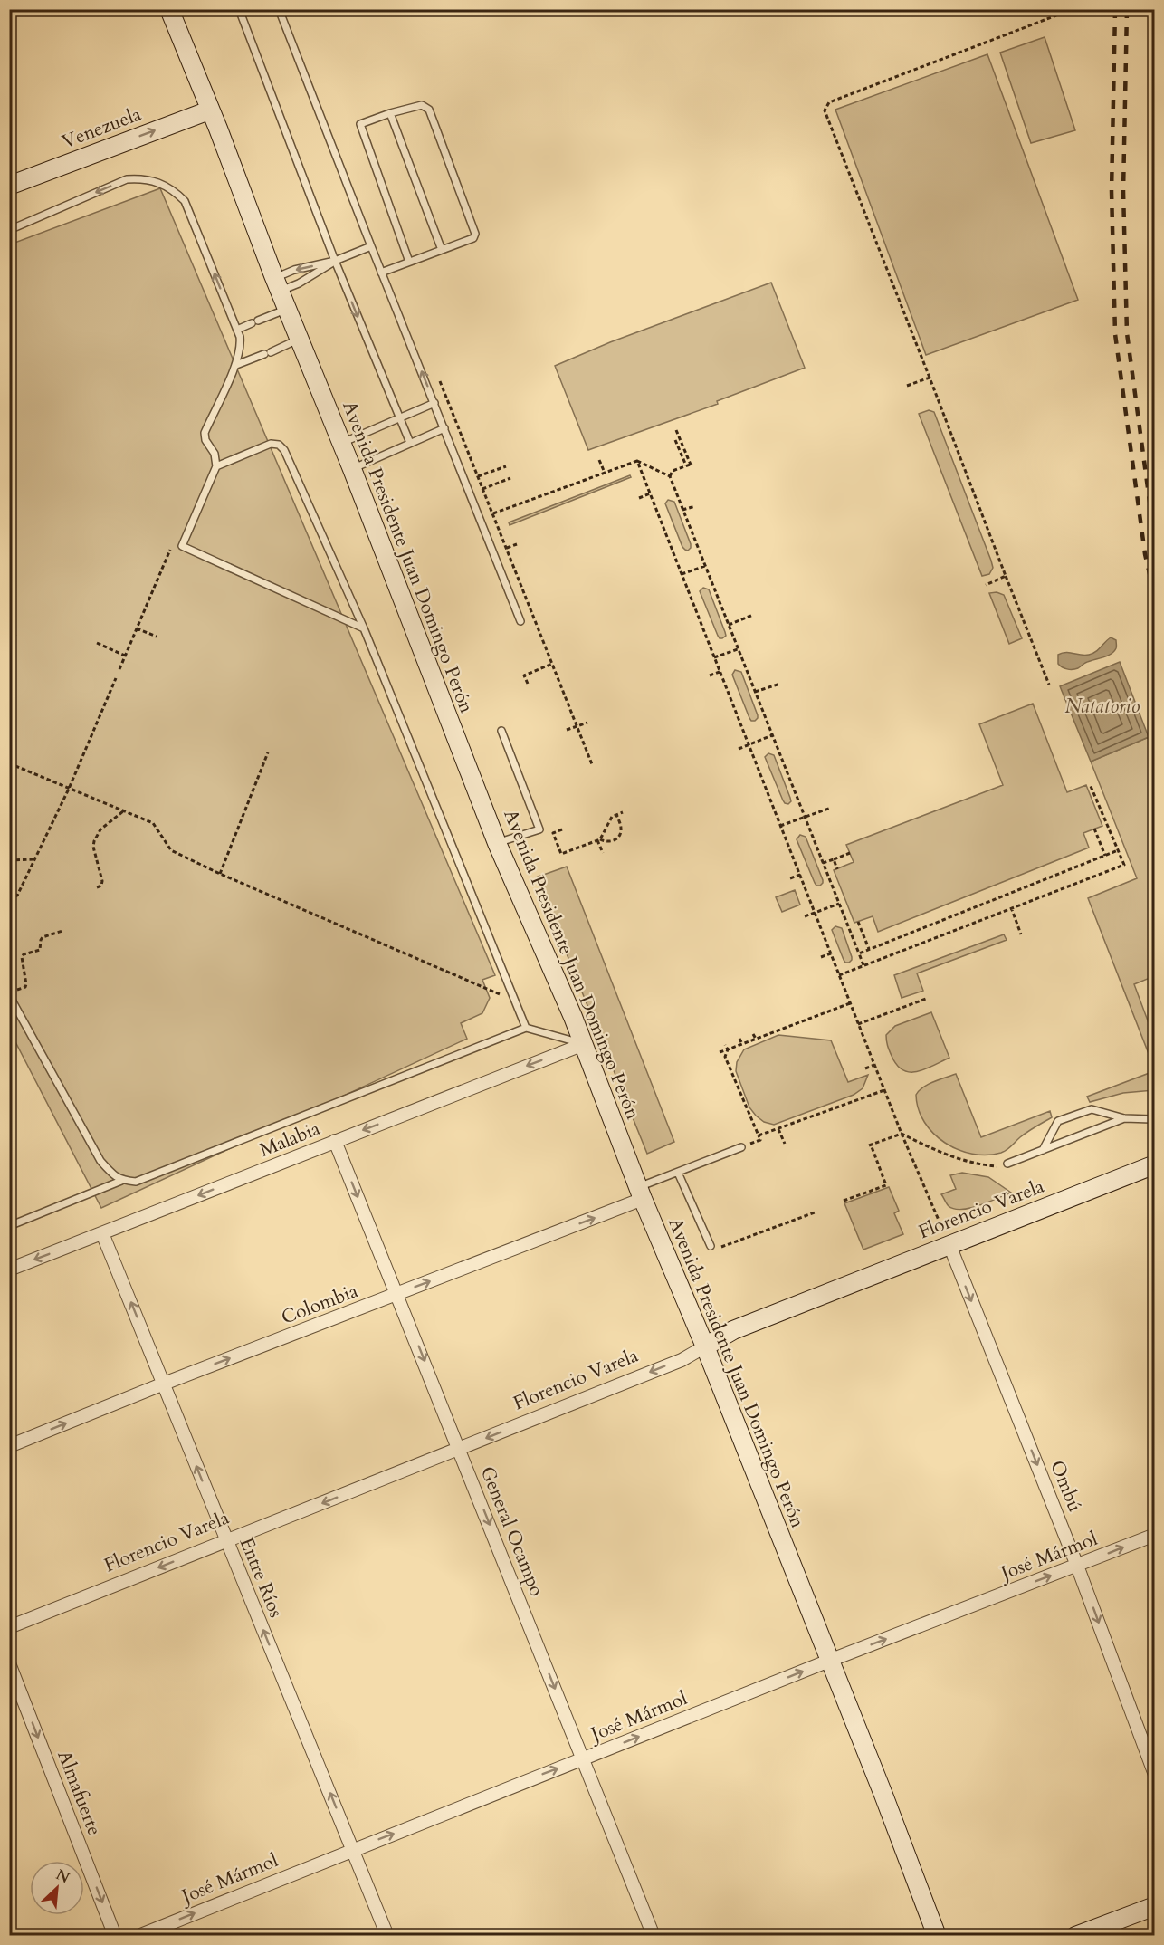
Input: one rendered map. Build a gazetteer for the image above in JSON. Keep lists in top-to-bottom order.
{
  "streets": {
    "main road": ["Venezuela", "Avenida Presidente Juan Domingo Perón", "Florencio Varela"],
    "street": [
      "Malabia",
      "Colombia",
      "Ombú",
      "General Ocampo",
      "José Mármol",
      "Entre Ríos",
      "Almafuerte"
    ]
  },
  "crossings": [
    ["Venezuela", "Avenida Presidente Juan Domingo Perón"],
    ["Avenida Presidente Juan Domingo Perón", "Malabia"],
    ["Avenida Presidente Juan Domingo Perón", "Florencio Varela"],
    ["Avenida Presidente Juan Domingo Perón", "Colombia"],
    ["Avenida Presidente Juan Domingo Perón", "José Mármol"],
    ["Malabia", "General Ocampo"],
    ["Malabia", "Entre Ríos"],
    ["Florencio Varela", "Ombú"],
    ["Florencio Varela", "General Ocampo"],
    ["Florencio Varela", "Entre Ríos"],
    ["Colombia", "General Ocampo"],
    ["Colombia", "Entre Ríos"],
    ["Ombú", "José Mármol"],
    ["General Ocampo", "José Mármol"],
    ["José Mármol", "Entre Ríos"]
  ],
  "one_way": [
    "Venezuela",
    "Malabia",
    "Florencio Varela",
    "Colombia",
    "Ombú",
    "General Ocampo",
    "José Mármol",
    "Entre Ríos",
    "Almafuerte"
  ],
  "water": ["Natatorio"],
  "north": "top right"
}
